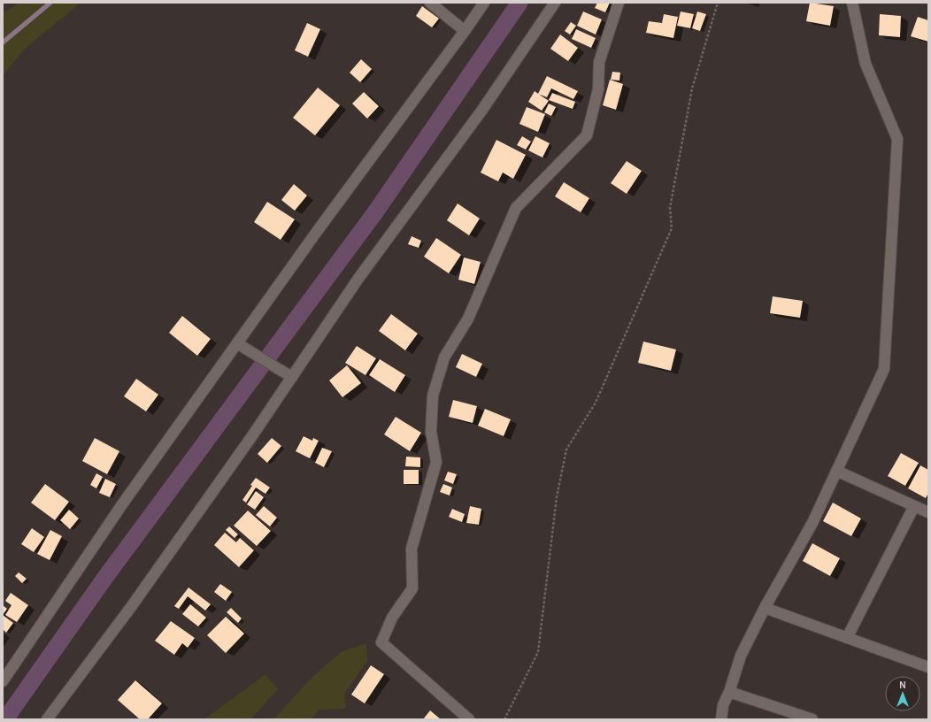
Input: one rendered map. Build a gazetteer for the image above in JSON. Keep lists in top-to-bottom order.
{
  "north": "top"
}
